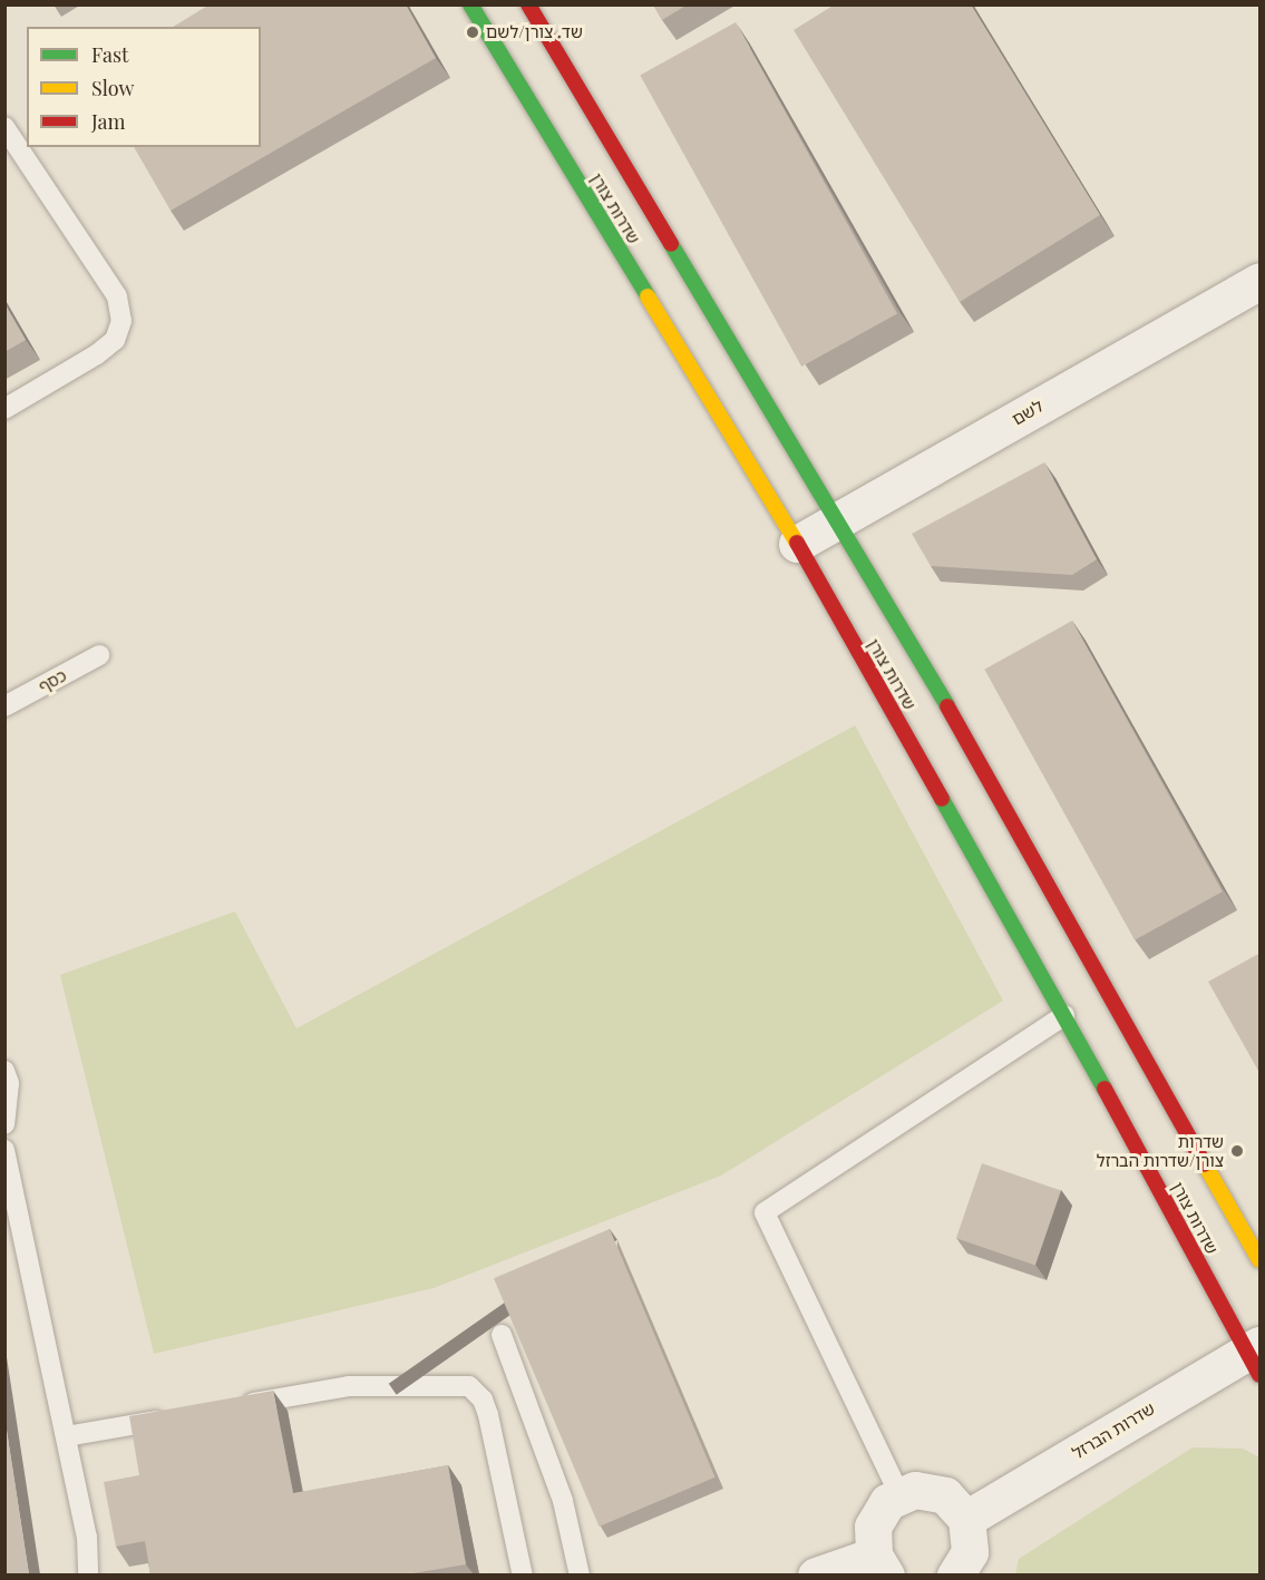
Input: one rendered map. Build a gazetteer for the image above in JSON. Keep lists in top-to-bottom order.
{
  "streets": {
    "street": ["שדרות צורן", "לשם", "שדרות הברזל"],
    "lane": ["כסף"]
  },
  "crossings": [
    ["שדרות צורן", "לשם"],
    ["שדרות צורן", "שדרות הברזל"]
  ],
  "places": ["שד. צורן/לשם", "שדרות צורן/שדרות הברזל"],
  "legend": ["Fast", "Slow", "Jam"]
}
